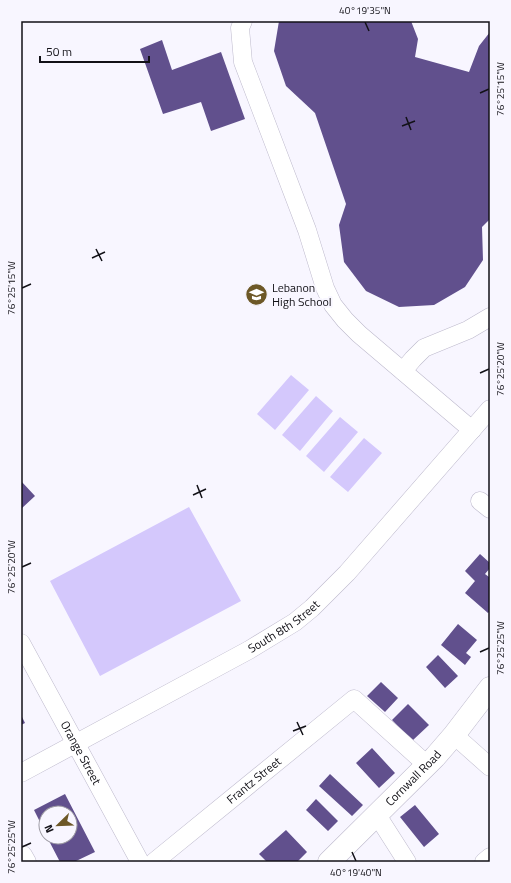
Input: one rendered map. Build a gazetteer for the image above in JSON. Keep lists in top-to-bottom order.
{
  "streets": {
    "main road": ["Cornwall Road"],
    "street": ["South 8th Street", "Orange Street", "Frantz Street"]
  },
  "crossings": [
    ["South 8th Street", "Orange Street"],
    ["Cornwall Road", "Frantz Street"]
  ],
  "places": {
    "school or university": ["Lebanon High School"]
  },
  "scale_bar": "50 m",
  "north": "bottom left",
  "coordinates": [
    "40°19'35\"N",
    "76°25'15\"W",
    "76°25'20\"W",
    "76°25'25\"W",
    "40°19'40\"N"
  ]
}
